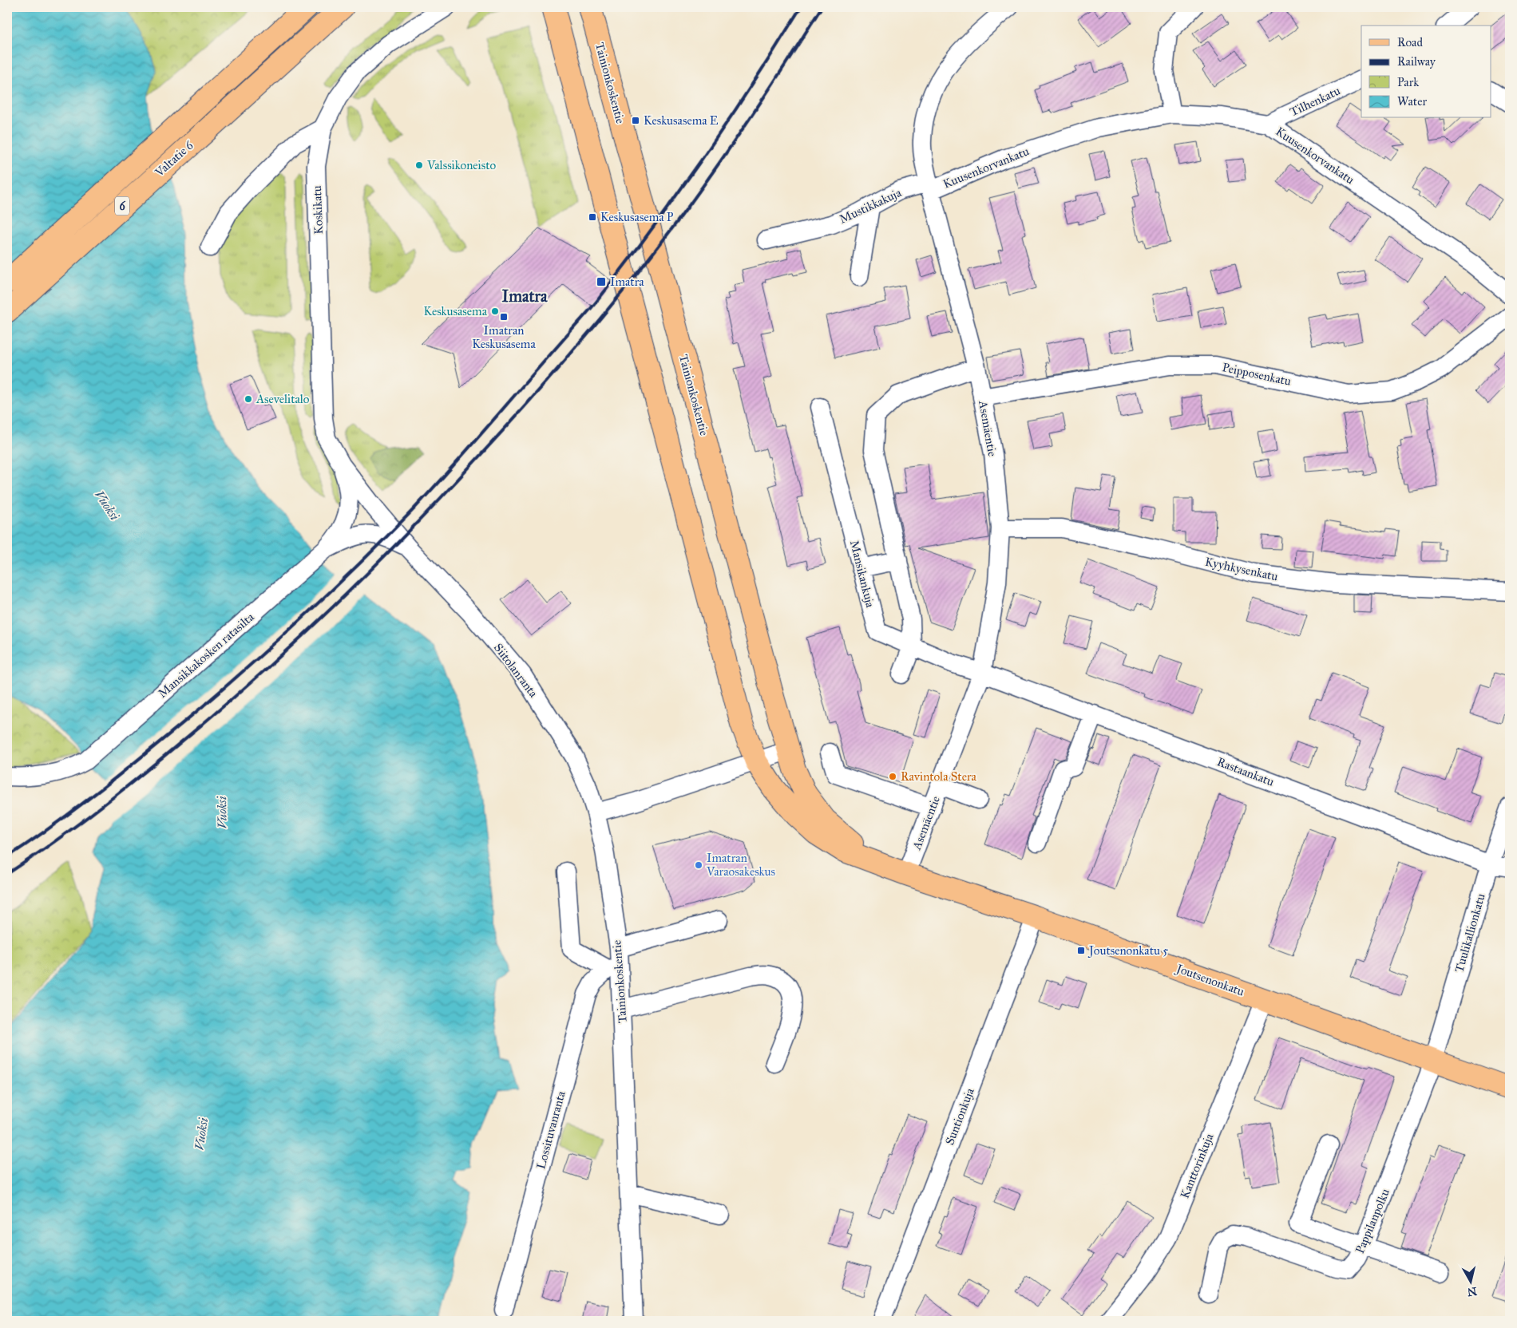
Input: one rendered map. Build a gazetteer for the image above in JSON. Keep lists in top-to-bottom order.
{
  "streets": {
    "main road": [
      "Tainionkoskentie",
      "Valtatie 6",
      "6",
      "Joutsenonkatu"
    ],
    "street": [
      "Tilhenkatu",
      "Kuusenkorvankatu",
      "Mustikkakuja",
      "Koskikatu",
      "Peipposenkatu",
      "Asemäentie",
      "Kyyhkysenkatu",
      "Mansikankuja",
      "Mansikkakosken ratasilta",
      "Siitolanranta",
      "Rastaankatu",
      "Tuulikallionkatu",
      "Suntionkuja",
      "Lossituvanranta",
      "Kanttorinkuja",
      "Pappilanpolku"
    ]
  },
  "crossings": [
    ["Tainionkoskentie", "Siitolanranta"],
    ["Tainionkoskentie", "Joutsenonkatu"],
    ["Tainionkoskentie", "Lossituvanranta"],
    ["Tilhenkatu", "Kuusenkorvankatu"],
    ["Kuusenkorvankatu", "Mustikkakuja"],
    ["Kuusenkorvankatu", "Asemäentie"],
    ["Mustikkakuja", "Asemäentie"],
    ["Koskikatu", "Mansikkakosken ratasilta"],
    ["Koskikatu", "Siitolanranta"],
    ["Peipposenkatu", "Asemäentie"],
    ["Asemäentie", "Kyyhkysenkatu"],
    ["Asemäentie", "Mansikankuja"],
    ["Asemäentie", "Rastaankatu"],
    ["Asemäentie", "Joutsenonkatu"],
    ["Mansikankuja", "Rastaankatu"],
    ["Rastaankatu", "Tuulikallionkatu"],
    ["Tuulikallionkatu", "Joutsenonkatu"],
    ["Tuulikallionkatu", "Pappilanpolku"],
    ["Joutsenonkatu", "Suntionkuja"],
    ["Joutsenonkatu", "Kanttorinkuja"],
    ["Joutsenonkatu", "Pappilanpolku"]
  ],
  "districts": ["Imatra"],
  "water": ["Vuoksi"],
  "places": {
    "transit": [
      "Keskusasema E",
      "Keskusasema P",
      "Imatra",
      "Imatran Keskusasema",
      "Joutsenonkatu 5"
    ],
    "other": [
      "Valssikoneisto",
      "Keskusasema",
      "Asevelitalo",
      "Ravintola Stera",
      "Imatran Varaosakeskus"
    ]
  },
  "legend": [
    "Road",
    "Railway",
    "Park",
    "Water"
  ],
  "north": "bottom"
}
